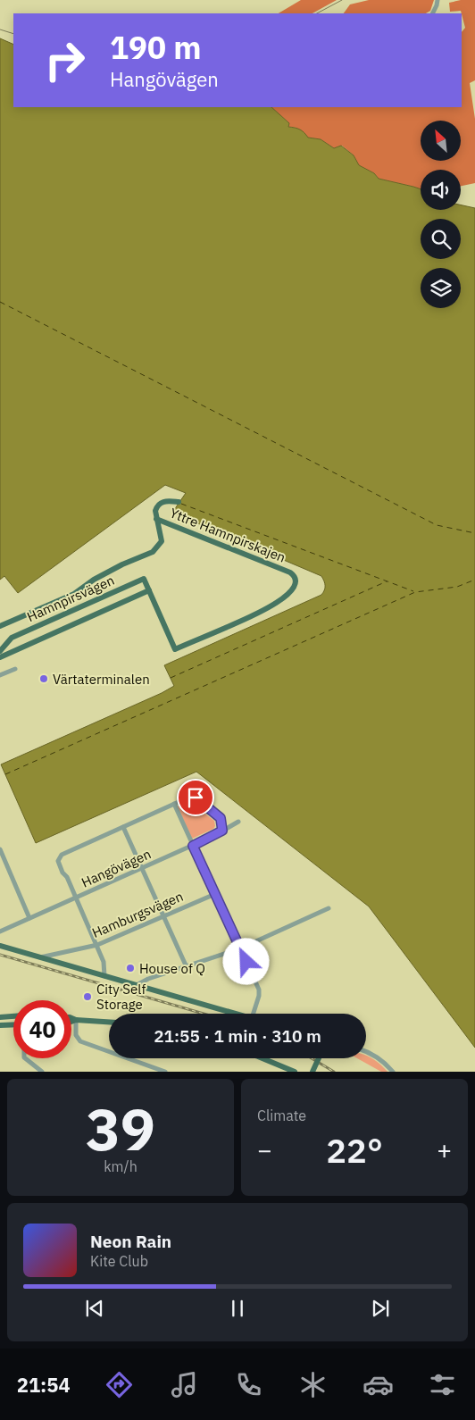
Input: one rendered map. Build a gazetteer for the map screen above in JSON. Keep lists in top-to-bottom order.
{
  "streets": {
    "main road": ["Yttre Hamnpirskajen", "Hamnpirsvägen"],
    "street": ["Hangövägen", "Hamburgsvägen"]
  },
  "crossings": [
    ["Yttre Hamnpirskajen", "Hamnpirsvägen"]
  ],
  "places": ["Värtaterminalen", "House of Q", "City Self Storage"],
  "north": "top left",
  "page": {
    "turn": ["190 m", "Hangövägen"],
    "limit": "40",
    "trip": "21:55 · 1 min · 310 m",
    "tile": [
      ["39", "km/h"],
      "Climate"
    ],
    "heat": ["−", "22°", "+"],
    "song": ["Neon Rain", "Kite Club"],
    "tabs": "21:54"
  }
}
